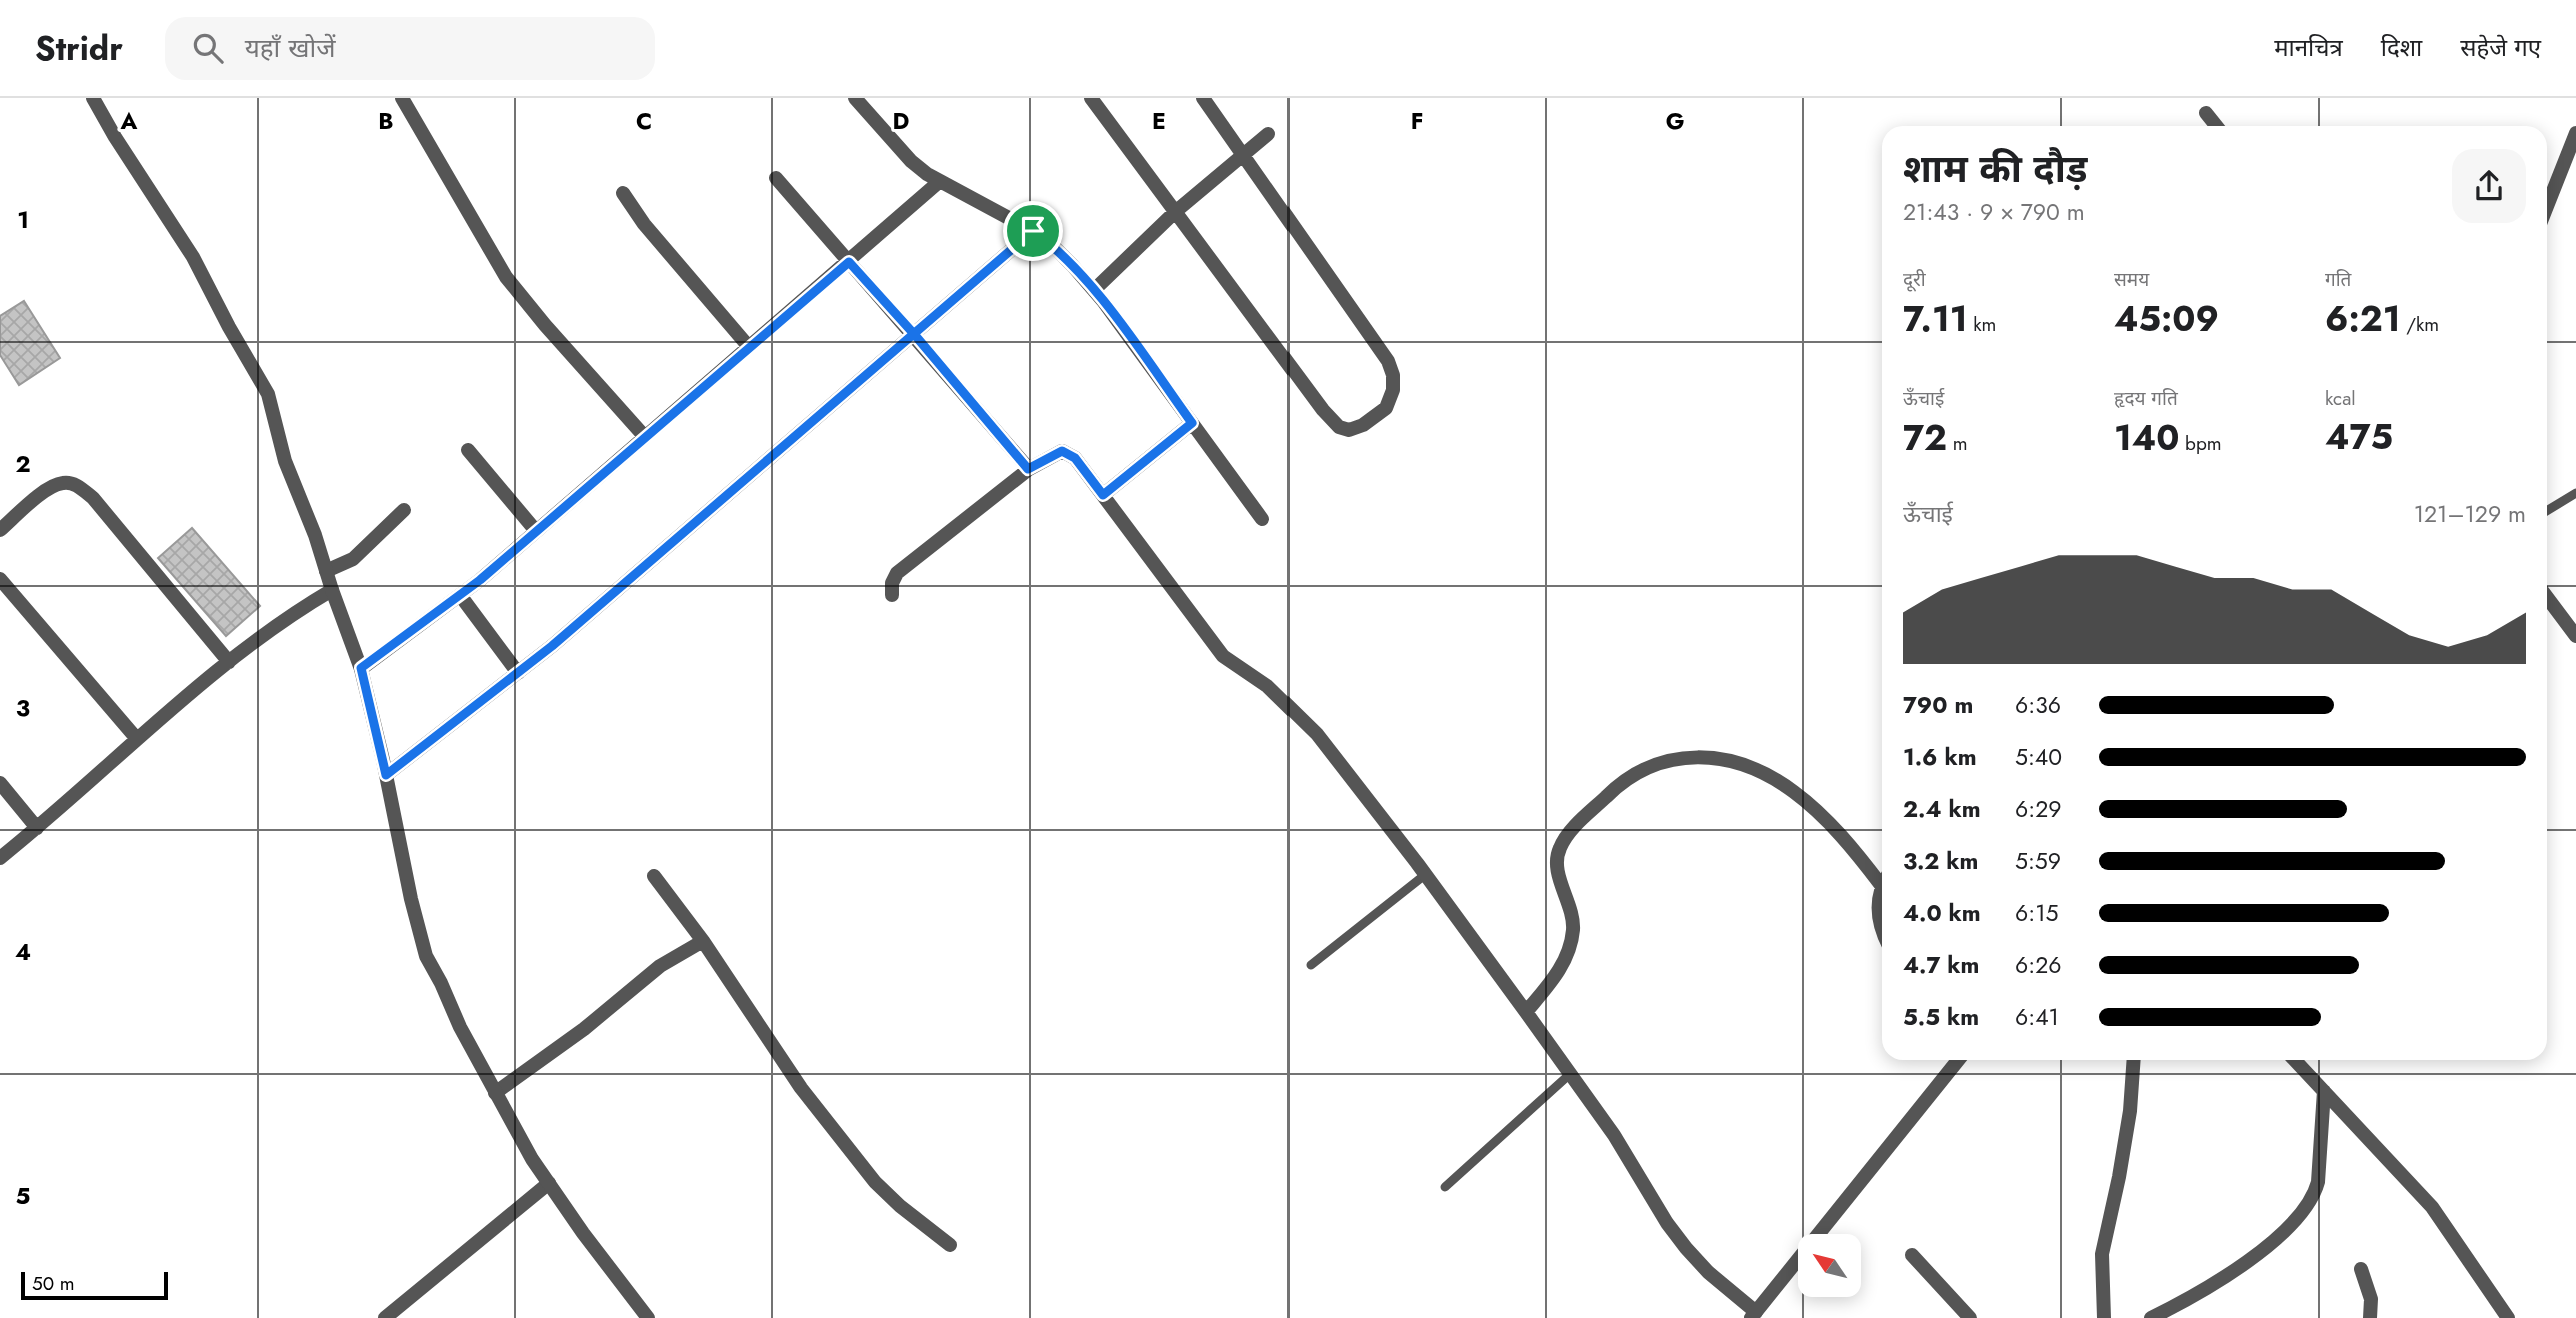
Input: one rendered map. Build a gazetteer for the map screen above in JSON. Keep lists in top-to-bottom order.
{
  "scale_bar": "50 m",
  "north": "top left",
  "page": {
    "header": "Stridr",
    "search": "यहाँ खोजें",
    "nav": ["मानचित्र", "दिशा", "सहेजे गए"],
    "heading": ["शाम की दौड़", "21:43 · 9 × 790 m"],
    "stats": [
      ["दूरी", "7.11 km"],
      ["समय", "45:09"],
      ["गति", "6:21 /km"],
      ["ऊँचाई", "72 m"],
      ["हृदय गति", "140 bpm"],
      ["kcal", "475"]
    ],
    "chart": ["ऊँचाई", "121–129 m"],
    "list": [
      {
        "name": "790 m",
        "note": "6:36"
      },
      {
        "name": "1.6 km",
        "note": "5:40"
      },
      {
        "name": "2.4 km",
        "note": "6:29"
      },
      {
        "name": "3.2 km",
        "note": "5:59"
      },
      {
        "name": "4.0 km",
        "note": "6:15"
      },
      {
        "name": "4.7 km",
        "note": "6:26"
      },
      {
        "name": "5.5 km",
        "note": "6:41"
      }
    ],
    "scale": "50 m"
  },
  "grid": {
    "columns": [
      "A",
      "B",
      "C",
      "D",
      "E",
      "F",
      "G"
    ],
    "rows": [
      "1",
      "2",
      "3",
      "4",
      "5"
    ]
  }
}
